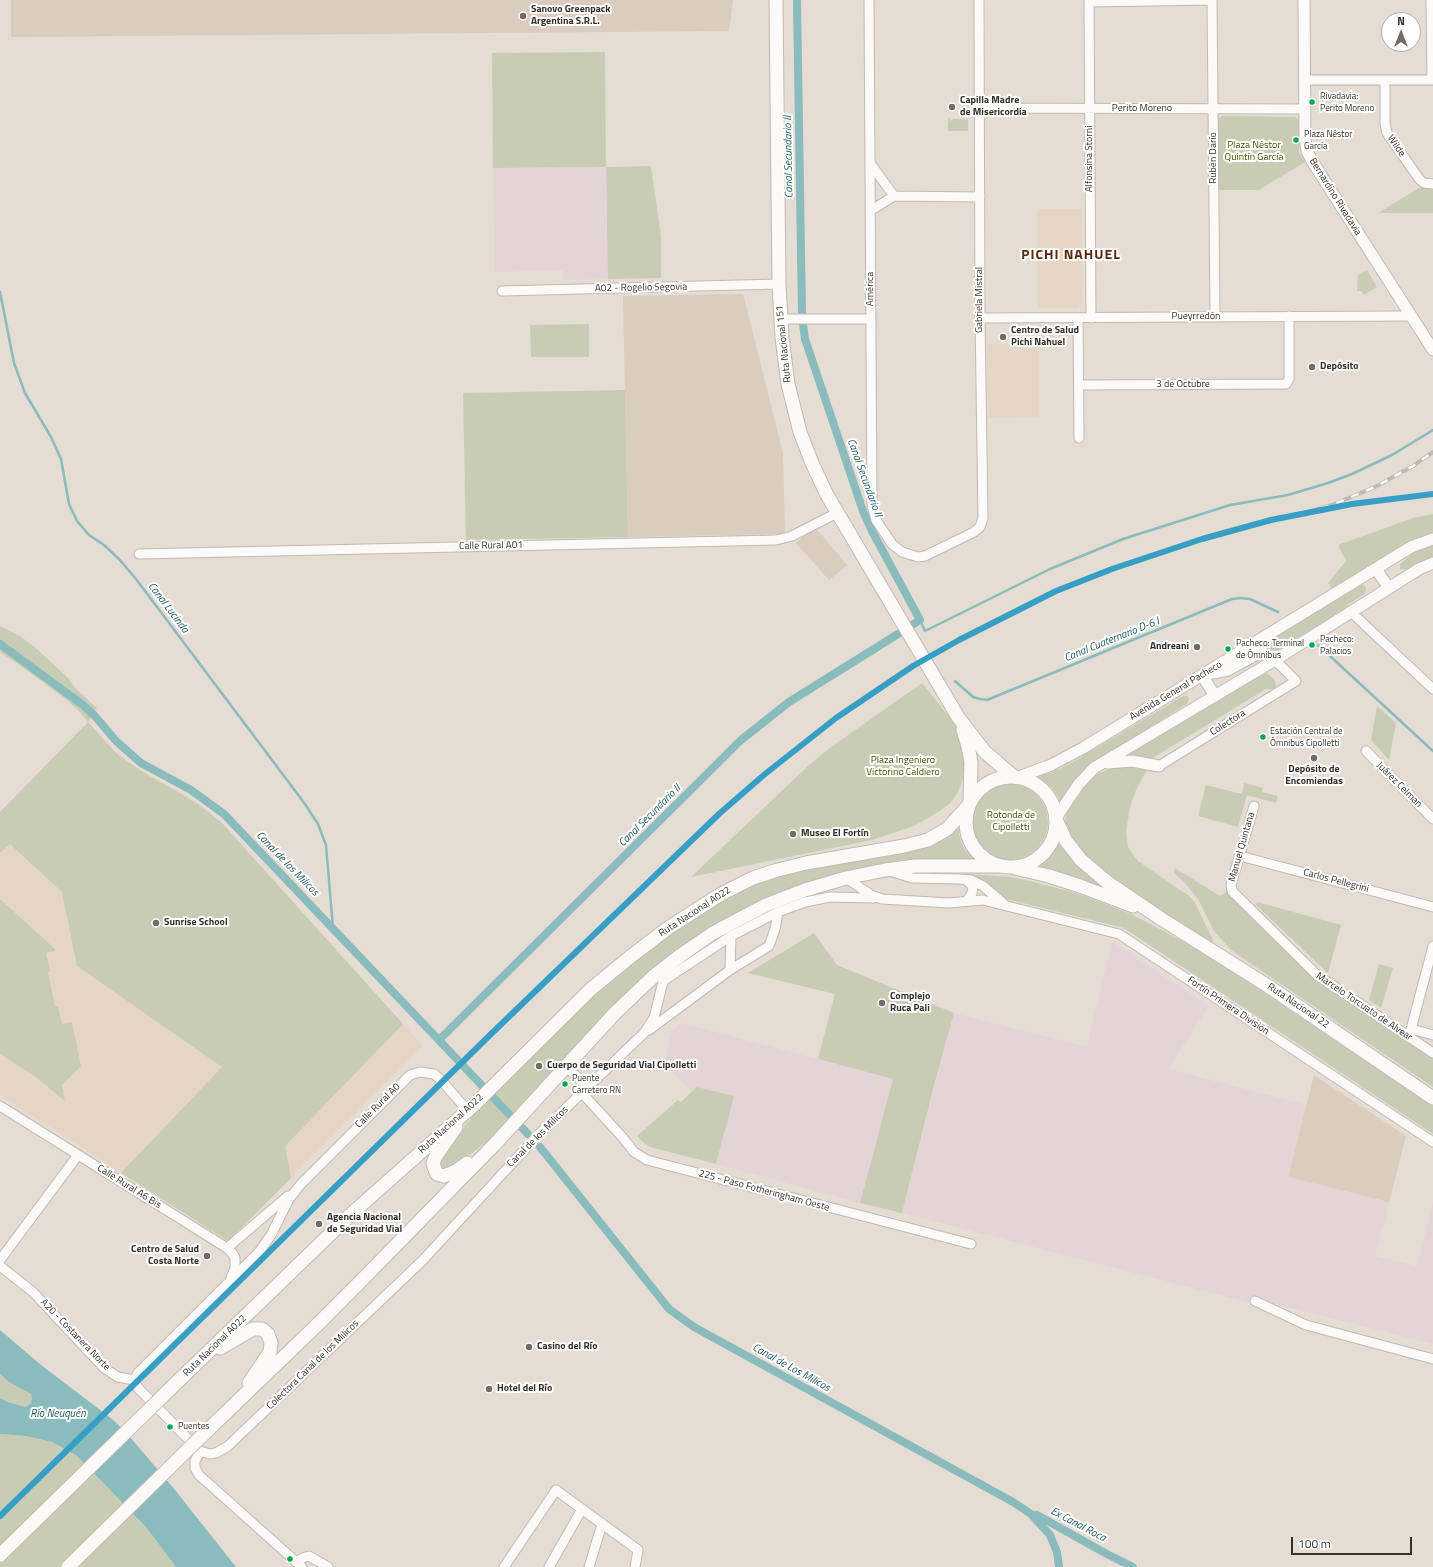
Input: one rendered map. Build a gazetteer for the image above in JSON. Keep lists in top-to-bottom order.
{
  "streets": {
    "highway": ["Ruta Nacional 151", "Ruta Nacional A022", "Ruta Nacional 22"],
    "main road": ["Bernardino Rivadavia", "Avenida General Pacheco"],
    "street": [
      "Perito Moreno",
      "Wilde",
      "Rubén Darío",
      "Alfonsina Storni",
      "A02 - Rogelio Segovia",
      "América",
      "Gabriela Mistral",
      "Pueyrredón",
      "3 de Octubre",
      "Calle Rural A01",
      "Colectora",
      "Juárez Celman",
      "Manuel Quintana",
      "Carlos Pellegrini",
      "Fortín Primera División",
      "Marcelo Torcuato de Alvear",
      "Calle Rural A0",
      "Canal de los Milicos",
      "Calle Rural A6 Bis",
      "225 - Paso Fotheringham Oeste",
      "A20 - Costanera Norte",
      "Colectora Canal de los Milicos"
    ]
  },
  "crossings": [
    ["Perito Moreno", "Rubén Darío"],
    ["Perito Moreno", "Alfonsina Storni"],
    ["Perito Moreno", "Bernardino Rivadavia"],
    ["Perito Moreno", "Gabriela Mistral"],
    ["Rubén Darío", "Pueyrredón"],
    ["Alfonsina Storni", "Pueyrredón"],
    ["Bernardino Rivadavia", "Pueyrredón"],
    ["A02 - Rogelio Segovia", "Ruta Nacional 151"],
    ["América", "Gabriela Mistral"],
    ["Gabriela Mistral", "Pueyrredón"],
    ["Pueyrredón", "3 de Octubre"],
    ["Ruta Nacional 151", "Calle Rural A01"],
    ["Ruta Nacional 151", "Avenida General Pacheco"],
    ["Ruta Nacional 151", "Ruta Nacional A022"],
    ["Ruta Nacional 151", "Ruta Nacional 22"],
    ["Avenida General Pacheco", "Ruta Nacional A022"],
    ["Avenida General Pacheco", "Ruta Nacional 22"],
    ["Manuel Quintana", "Carlos Pellegrini"],
    ["Manuel Quintana", "Marcelo Torcuato de Alvear"],
    ["Ruta Nacional A022", "Ruta Nacional 22"],
    ["Ruta Nacional A022", "Calle Rural A0"],
    ["Calle Rural A0", "Calle Rural A6 Bis"],
    ["Calle Rural A0", "A20 - Costanera Norte"],
    ["Canal de los Milicos", "225 - Paso Fotheringham Oeste"],
    ["Canal de los Milicos", "Colectora Canal de los Milicos"]
  ],
  "districts": ["PICHI NAHUEL"],
  "water": [
    "Canal Secundario II",
    "Canal Lucinda",
    "Canal Cuaternario D-6 I",
    "Canal de los Milicos",
    "Canal de Los Milicos",
    "Río Neuquén",
    "Ex Canal Roca"
  ],
  "parks": ["Plaza Néstor Quintín García", "Plaza Ingeniero Victorino Caldiero", "Rotonda de Cipolletti"],
  "places": [
    "Sanovo Greenpack Argentina S.R.L.",
    "Rivadavia: Perito Moreno",
    "Capilla Madre de Misericordia",
    "Plaza Néstor García",
    "Centro de Salud Pichi Nahuel",
    "Depósito",
    "Pacheco: Palacios",
    "Andreani",
    "Pacheco: Terminal de Ómnibus",
    "Estación Central de Ómnibus Cipolletti",
    "Depósito de Encomiendas",
    "Museo El Fortín",
    "Sunrise School",
    "Complejo Ruca Pali",
    "Cuerpo de Seguridad Vial Cipolletti",
    "Puente Carretero RN",
    "Agencia Nacional de Seguridad Vial",
    "Centro de Salud Costa Norte",
    "Casino del Río",
    "Hotel del Río",
    "Puentes"
  ],
  "scale_bar": "100 m",
  "north": "top"
}
